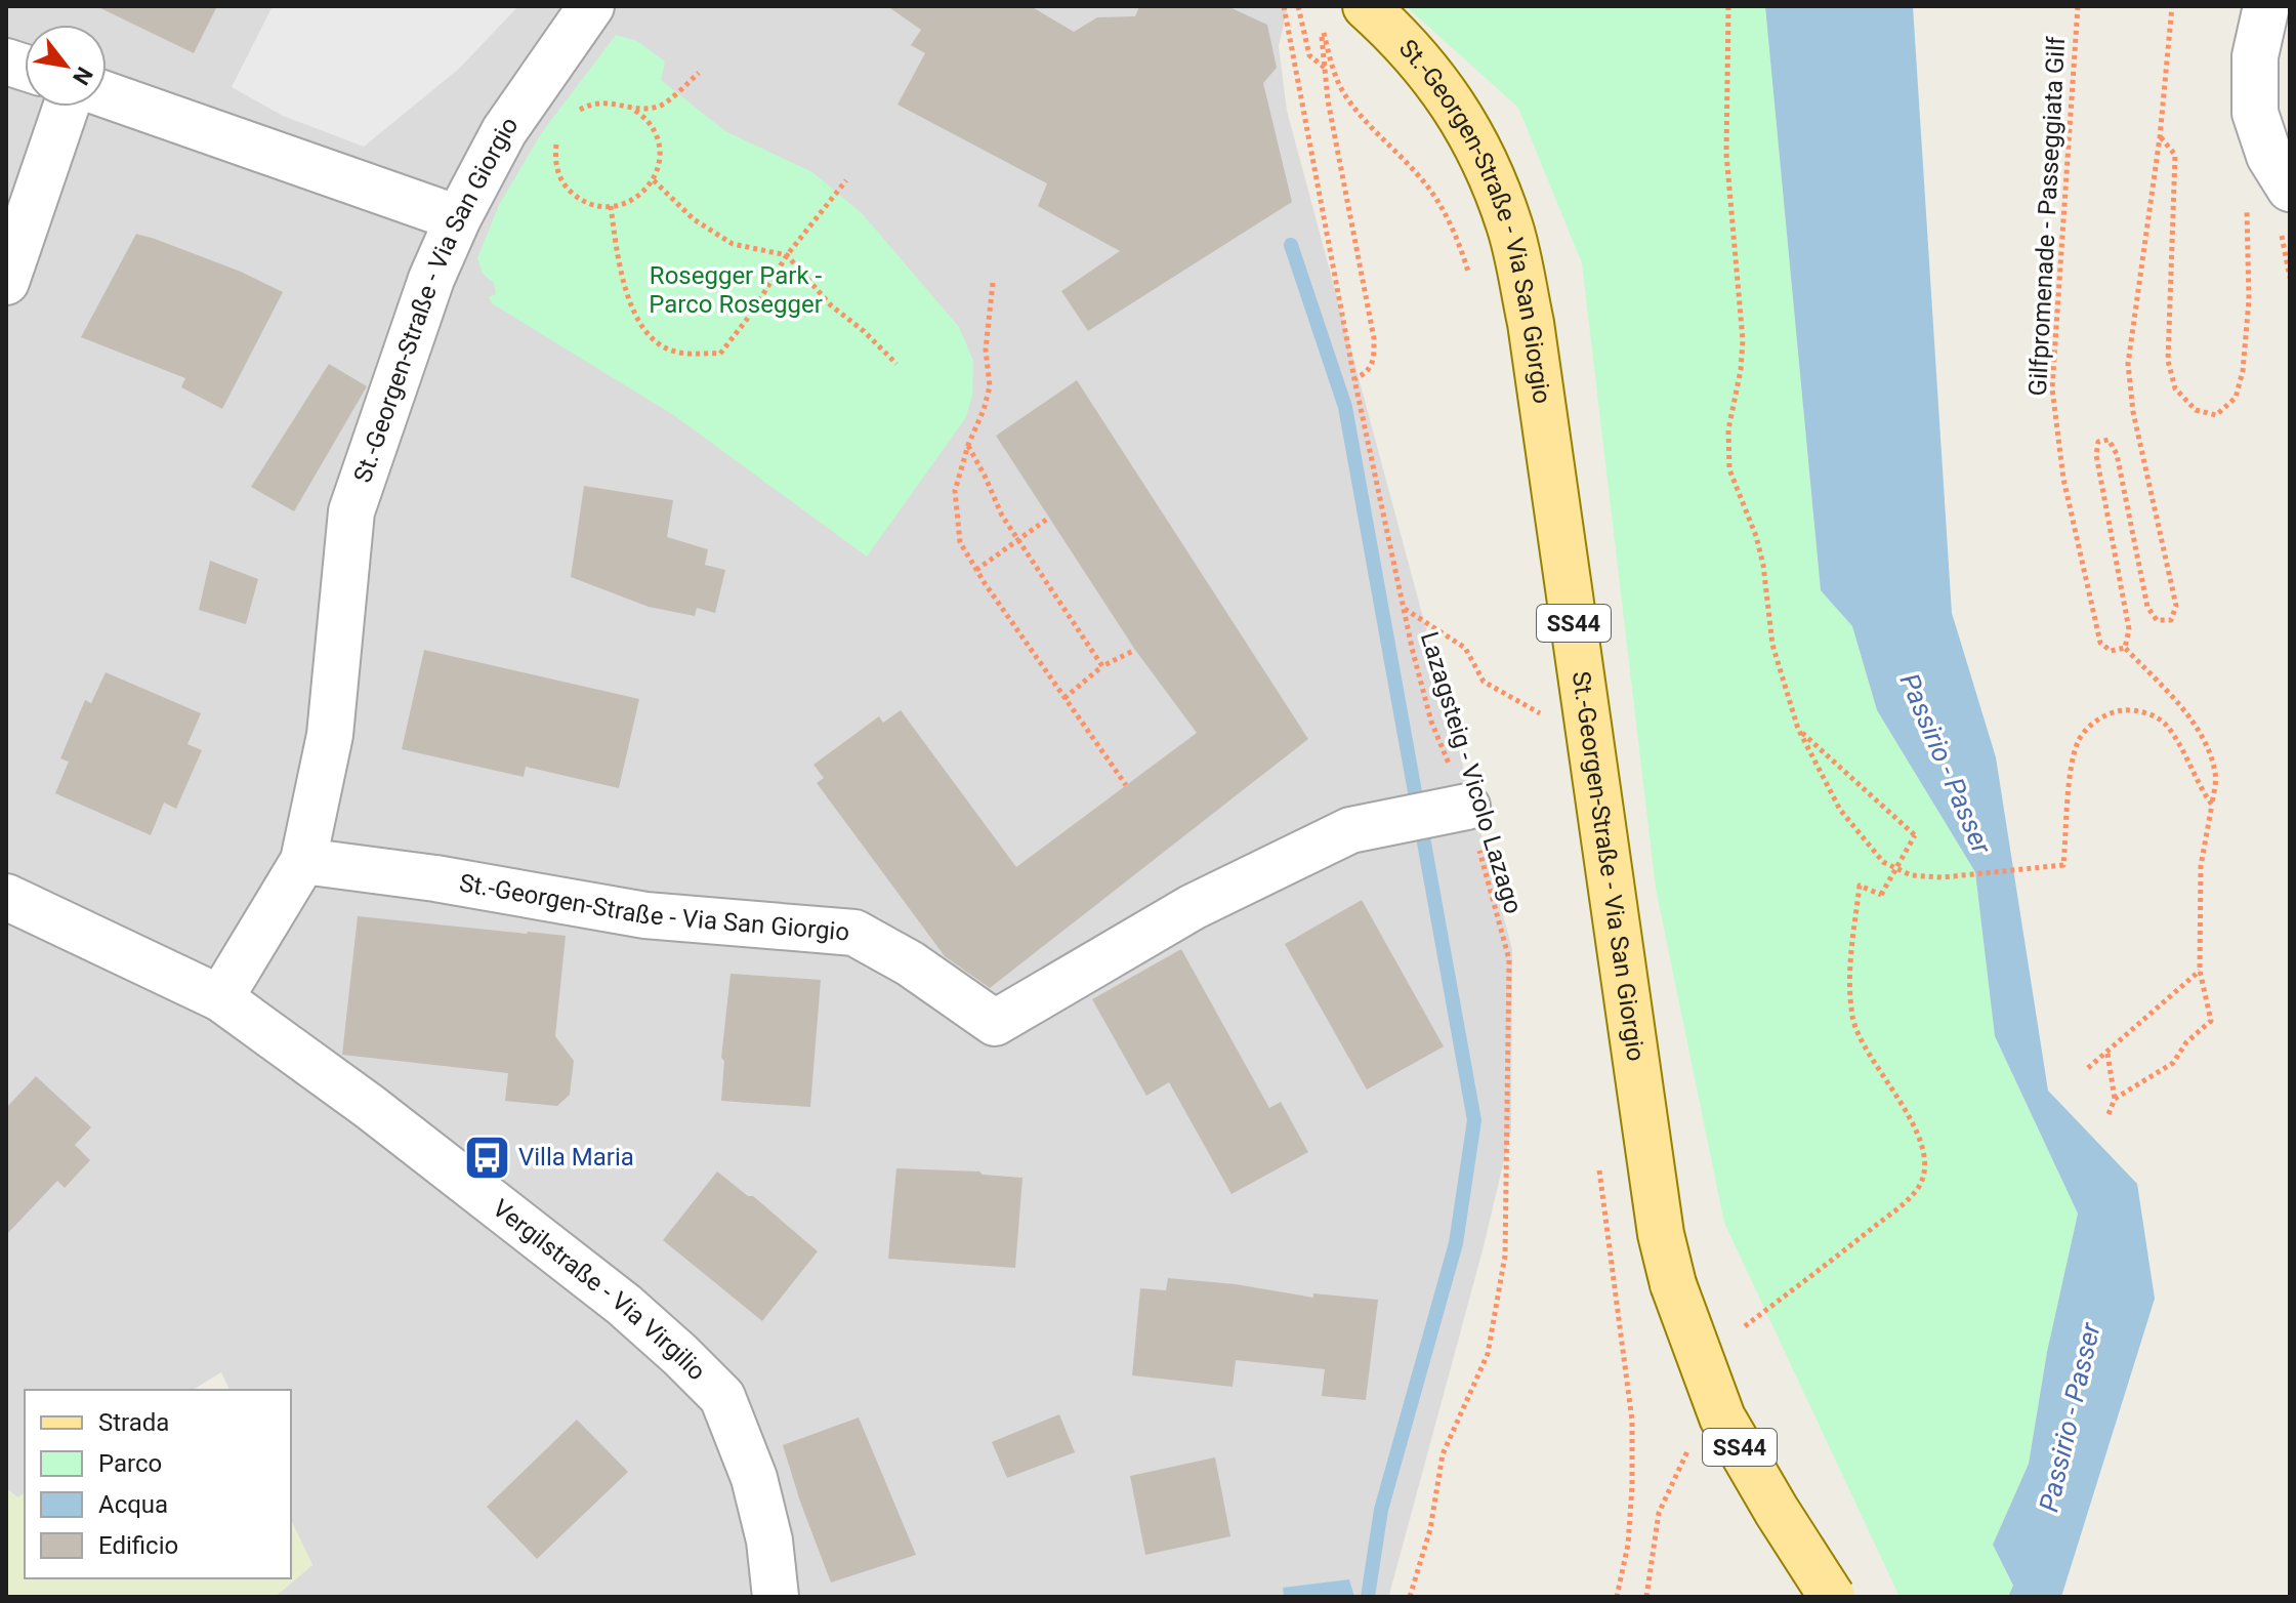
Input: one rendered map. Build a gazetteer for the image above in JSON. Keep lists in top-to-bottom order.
{
  "streets": {
    "main road": ["St.-Georgen-Straße - Via San Giorgio", "SS44"],
    "street": ["Vergilstraße - Via Virgilio"],
    "path": ["Gilfpromenade - Passeggiata Gilf", "Lazagsteig - Vicolo Lazago"]
  },
  "crossings": [
    ["St.-Georgen-Straße - Via San Giorgio", "Lazagsteig - Vicolo Lazago"],
    ["St.-Georgen-Straße - Via San Giorgio", "Vergilstraße - Via Virgilio"]
  ],
  "water": ["Passirio - Passer"],
  "parks": ["Rosegger Park - Parco Rosegger"],
  "places": {
    "bus stop": ["Villa Maria"]
  },
  "legend": [
    "Strada",
    "Parco",
    "Acqua",
    "Edificio"
  ],
  "north": "bottom right"
}
